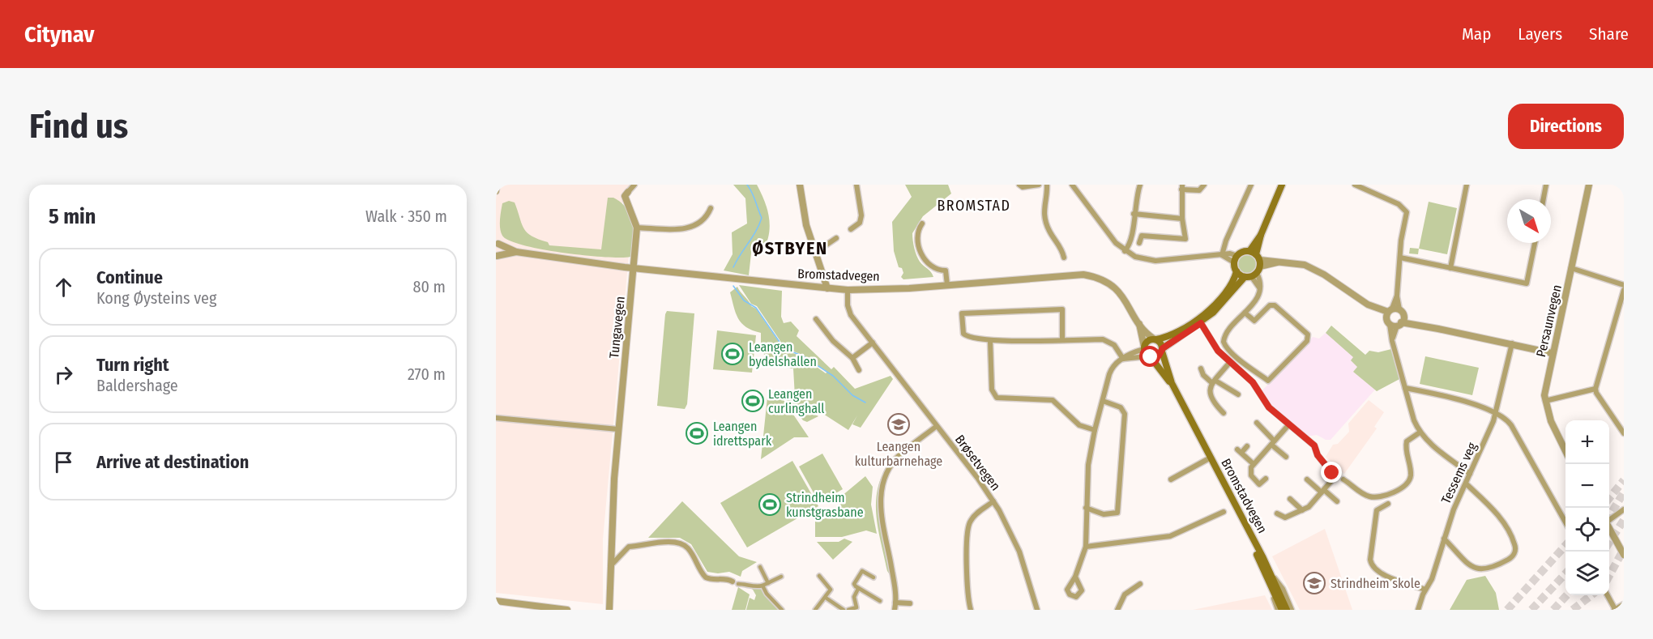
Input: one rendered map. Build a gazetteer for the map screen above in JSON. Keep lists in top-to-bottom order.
{
  "streets": {
    "main road": ["Bromstadvegen"],
    "street": [
      "Persaunvegen",
      "Tungavegen",
      "Brøsetvegen",
      "Tessems veg"
    ]
  },
  "crossings": [
    ["Bromstadvegen", "Tungavegen"],
    ["Bromstadvegen", "Brøsetvegen"]
  ],
  "districts": ["BROMSTAD", "ØSTBYEN"],
  "places": {
    "sports": [
      "Leangen bydelshallen",
      "Leangen curlinghall",
      "Leangen idrettspark",
      "Strindheim kunstgrasbane"
    ],
    "school or university": ["Leangen kulturbarnehage", "Strindheim skole"]
  },
  "north": "bottom right",
  "page": {
    "header": "Citynav",
    "nav": ["Map", "Layers", "Share"],
    "buttons": "Directions",
    "title": "Find us",
    "heading": ["5 min", "Walk · 350 m"],
    "list": [
      ["Continue", "Kong Øysteins veg", "80 m"],
      ["Turn right", "Baldershage", "270 m"],
      "Arrive at destination"
    ],
    "map_buttons": ["+", "−"]
  }
}
